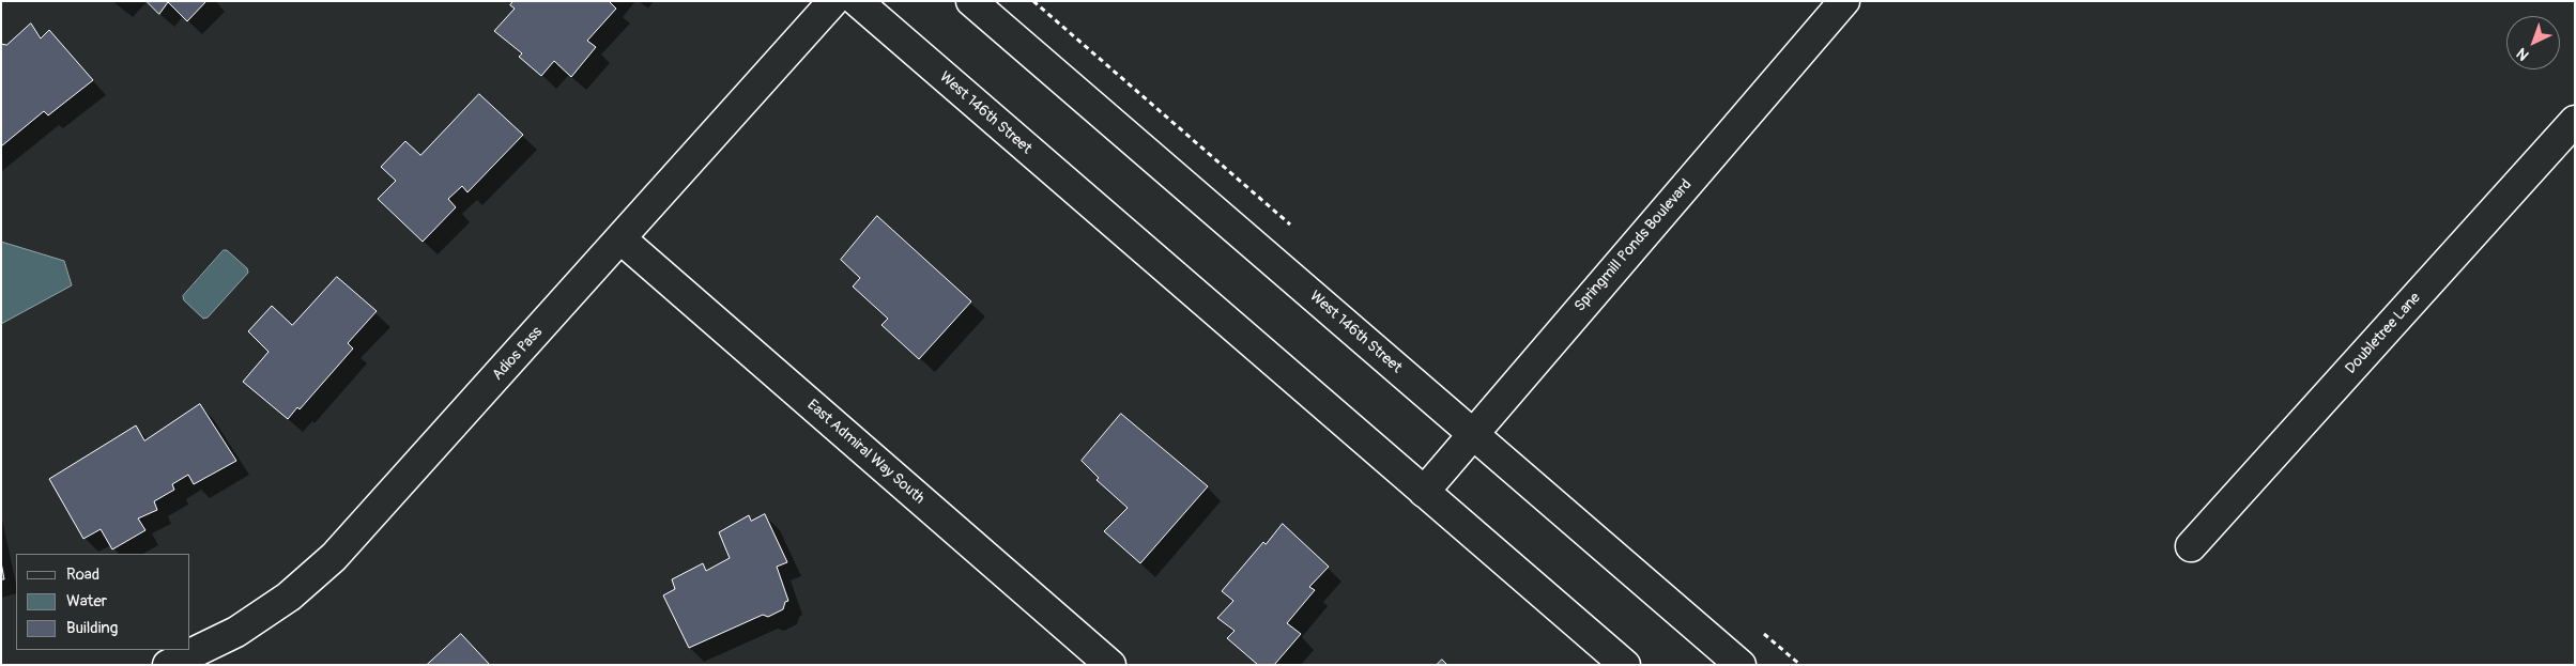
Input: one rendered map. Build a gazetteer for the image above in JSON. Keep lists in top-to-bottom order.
{
  "streets": {
    "street": [
      "West 146th Street",
      "Springmill Ponds Boulevard",
      "Doubletree Lane",
      "Adios Pass",
      "East Admiral Way South"
    ]
  },
  "crossings": [
    ["West 146th Street", "Springmill Ponds Boulevard"],
    ["Adios Pass", "East Admiral Way South"]
  ],
  "legend": ["Road", "Water", "Building"],
  "north": "bottom left"
}
